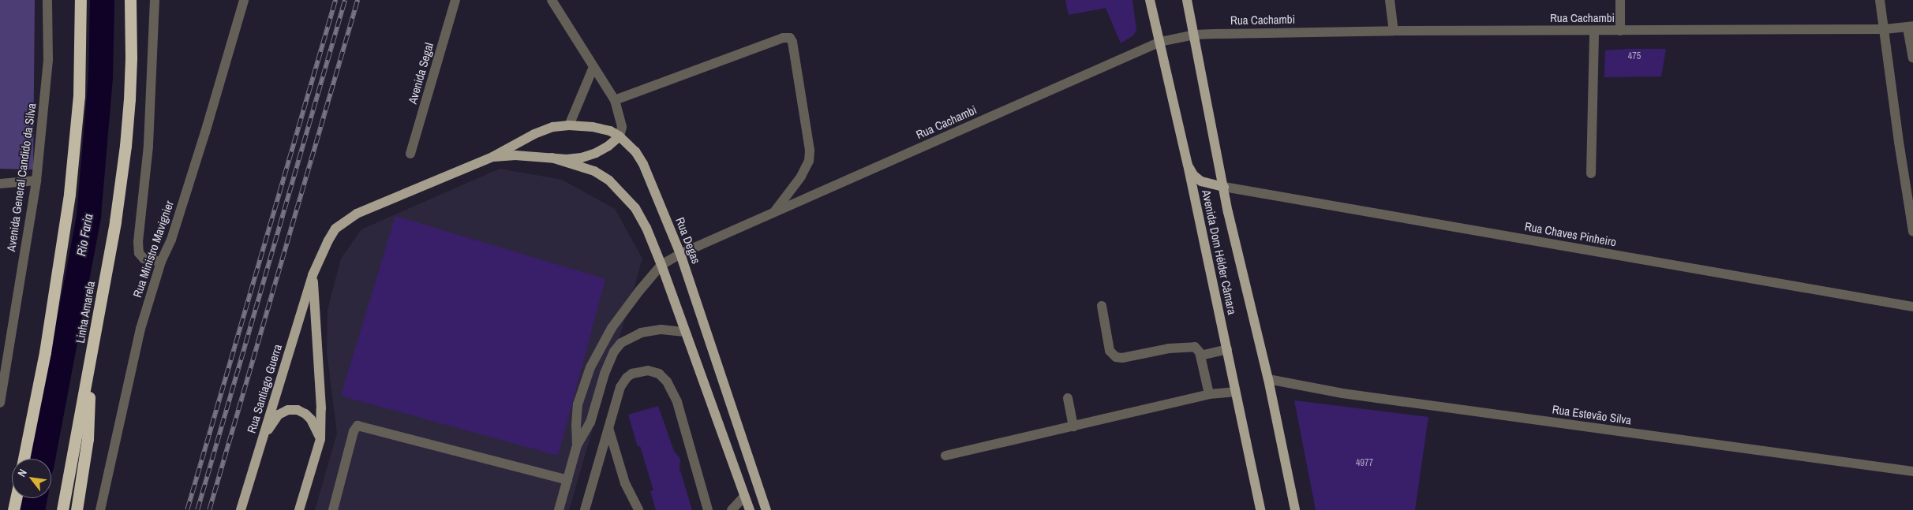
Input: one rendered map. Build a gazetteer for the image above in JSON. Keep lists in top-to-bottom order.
{
  "streets": {
    "highway": ["Linha Amarela"],
    "main road": ["Rua Degas", "Avenida Dom Hélder Câmara", "Rua Santiago Guerra"],
    "street": [
      "Rua Cachambi",
      "Avenida Segal",
      "Avenida General Candido da Silva",
      "Rua Chaves Pinheiro",
      "Rua Ministro Mavignier",
      "Rua Estevão Silva"
    ]
  },
  "crossings": [
    ["Rua Cachambi", "Rua Degas"],
    ["Rua Cachambi", "Avenida Dom Hélder Câmara"],
    ["Rua Chaves Pinheiro", "Avenida Dom Hélder Câmara"],
    ["Rua Degas", "Rua Santiago Guerra"],
    ["Avenida Dom Hélder Câmara", "Rua Estevão Silva"]
  ],
  "water": ["Rio Faria"],
  "house_numbers": ["475", "4977"],
  "north": "top left"
}
